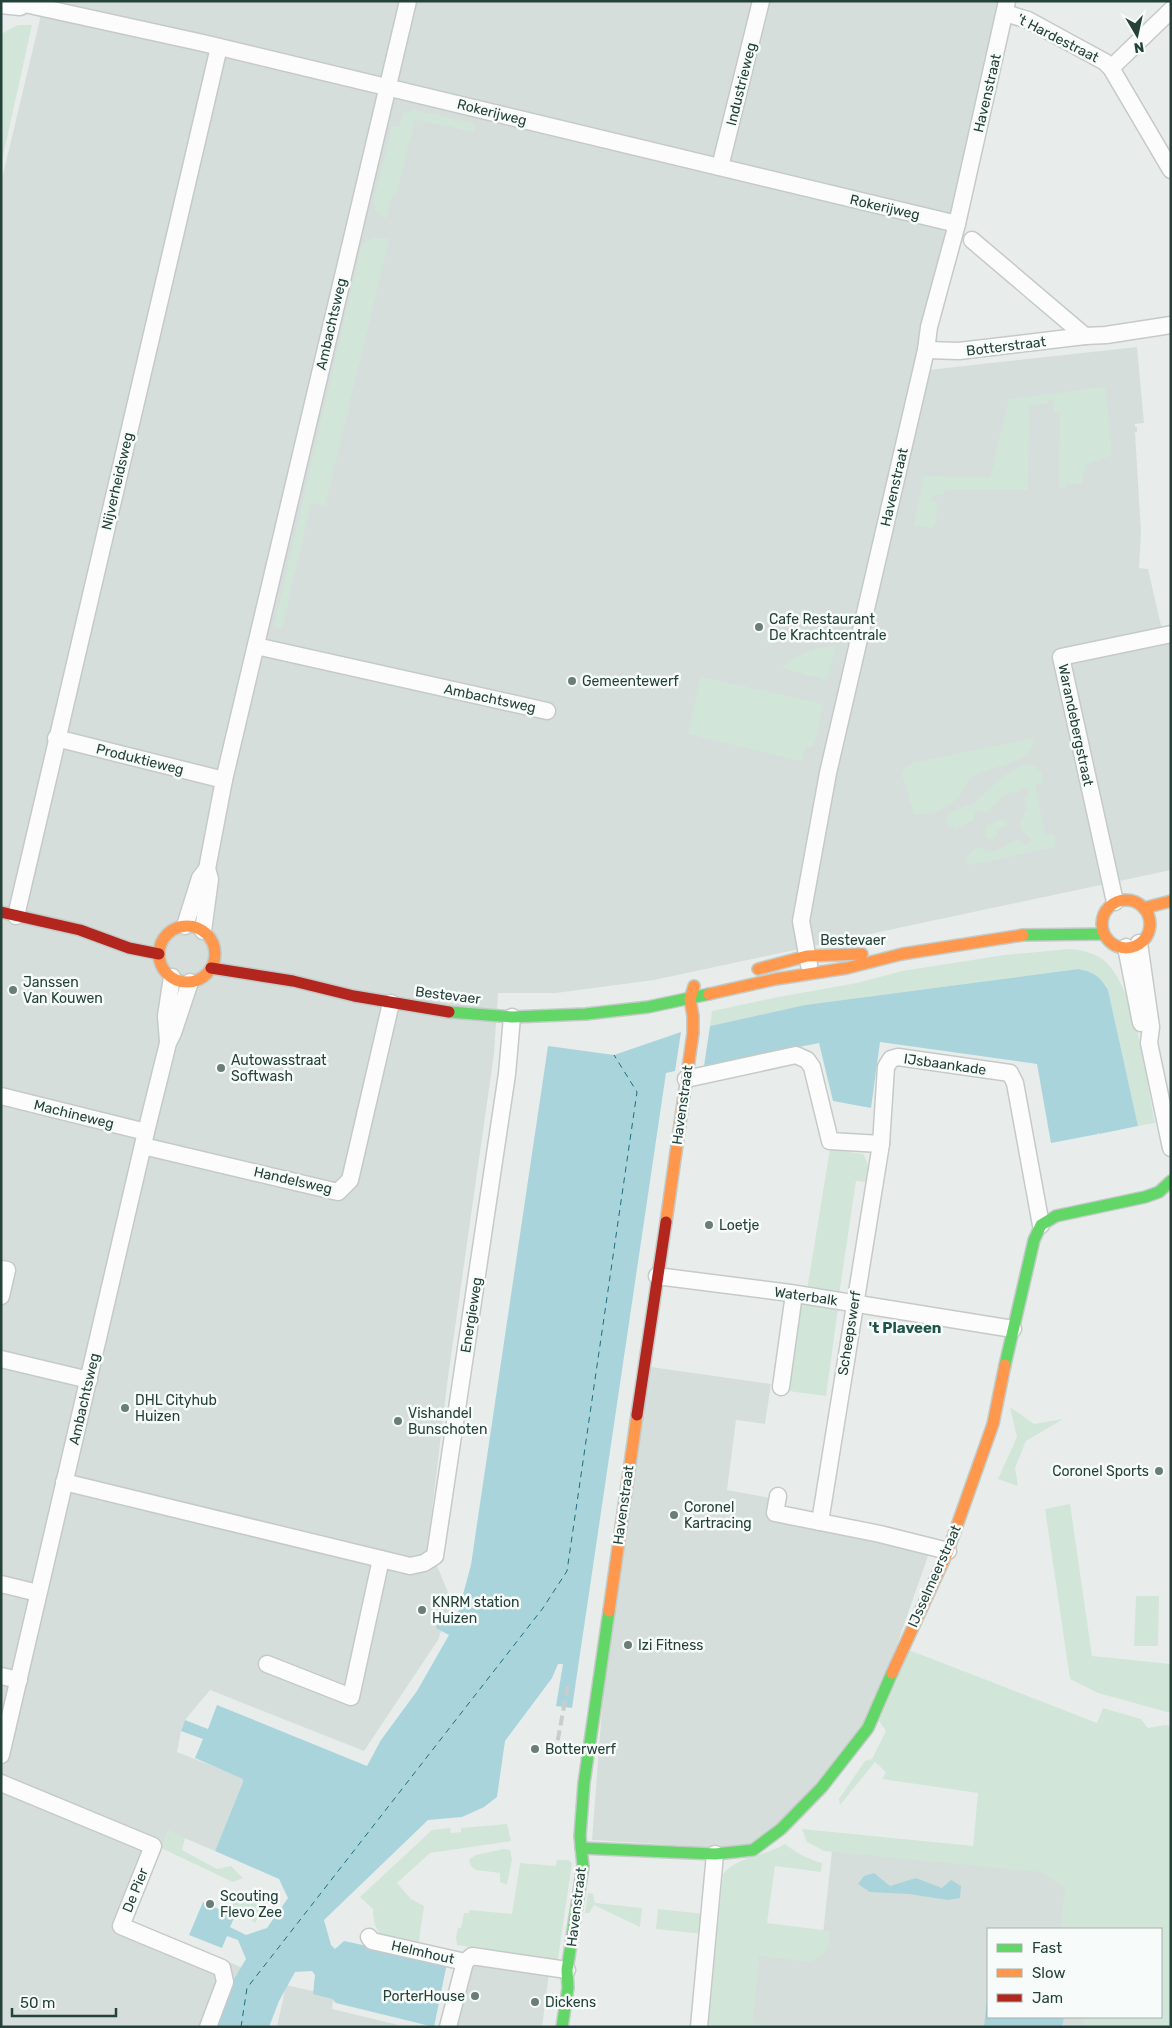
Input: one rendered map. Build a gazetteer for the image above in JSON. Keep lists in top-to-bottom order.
{
  "streets": {
    "street": [
      "'t Hardestraat",
      "Industrieweg",
      "Havenstraat",
      "Rokerijweg",
      "Ambachtsweg",
      "Botterstraat",
      "Nijverheidsweg",
      "Warandebergstraat",
      "Produktieweg",
      "Bestevaer",
      "IJsbaankade",
      "Machineweg",
      "Handelsweg",
      "Waterbalk",
      "Energieweg",
      "Scheepswerf",
      "IJsselmeerstraat",
      "De Pier",
      "Helmhout"
    ]
  },
  "crossings": [
    ["'t Hardestraat", "Havenstraat"],
    ["Industrieweg", "Rokerijweg"],
    ["Havenstraat", "Rokerijweg"],
    ["Havenstraat", "Botterstraat"],
    ["Havenstraat", "Bestevaer"],
    ["Havenstraat", "Waterbalk"],
    ["Havenstraat", "IJsselmeerstraat"],
    ["Havenstraat", "Helmhout"],
    ["Rokerijweg", "Ambachtsweg"],
    ["Rokerijweg", "Nijverheidsweg"],
    ["Ambachtsweg", "Produktieweg"],
    ["Ambachtsweg", "Bestevaer"],
    ["Ambachtsweg", "Machineweg"],
    ["Ambachtsweg", "Handelsweg"],
    ["Ambachtsweg", "Energieweg"],
    ["Nijverheidsweg", "Produktieweg"],
    ["Warandebergstraat", "Bestevaer"],
    ["Bestevaer", "Handelsweg"],
    ["Bestevaer", "Energieweg"],
    ["IJsbaankade", "Scheepswerf"],
    ["IJsbaankade", "IJsselmeerstraat"],
    ["Machineweg", "Handelsweg"],
    ["Waterbalk", "Scheepswerf"],
    ["Waterbalk", "IJsselmeerstraat"]
  ],
  "districts": ["'t Plaveen"],
  "places": [
    "Cafe Restaurant De Krachtcentrale",
    "Gemeentewerf",
    "Janssen Van Kouwen",
    "Autowasstraat Softwash",
    "Loetje",
    "DHL Cityhub Huizen",
    "Vishandel Bunschoten",
    "Coronel Sports",
    "Coronel Kartracing",
    "KNRM station Huizen",
    "Izi Fitness",
    "Botterwerf",
    "Scouting Flevo Zee",
    "PorterHouse",
    "Dickens"
  ],
  "legend": ["Fast", "Slow", "Jam"],
  "scale_bar": "50 m",
  "north": "bottom"
}
